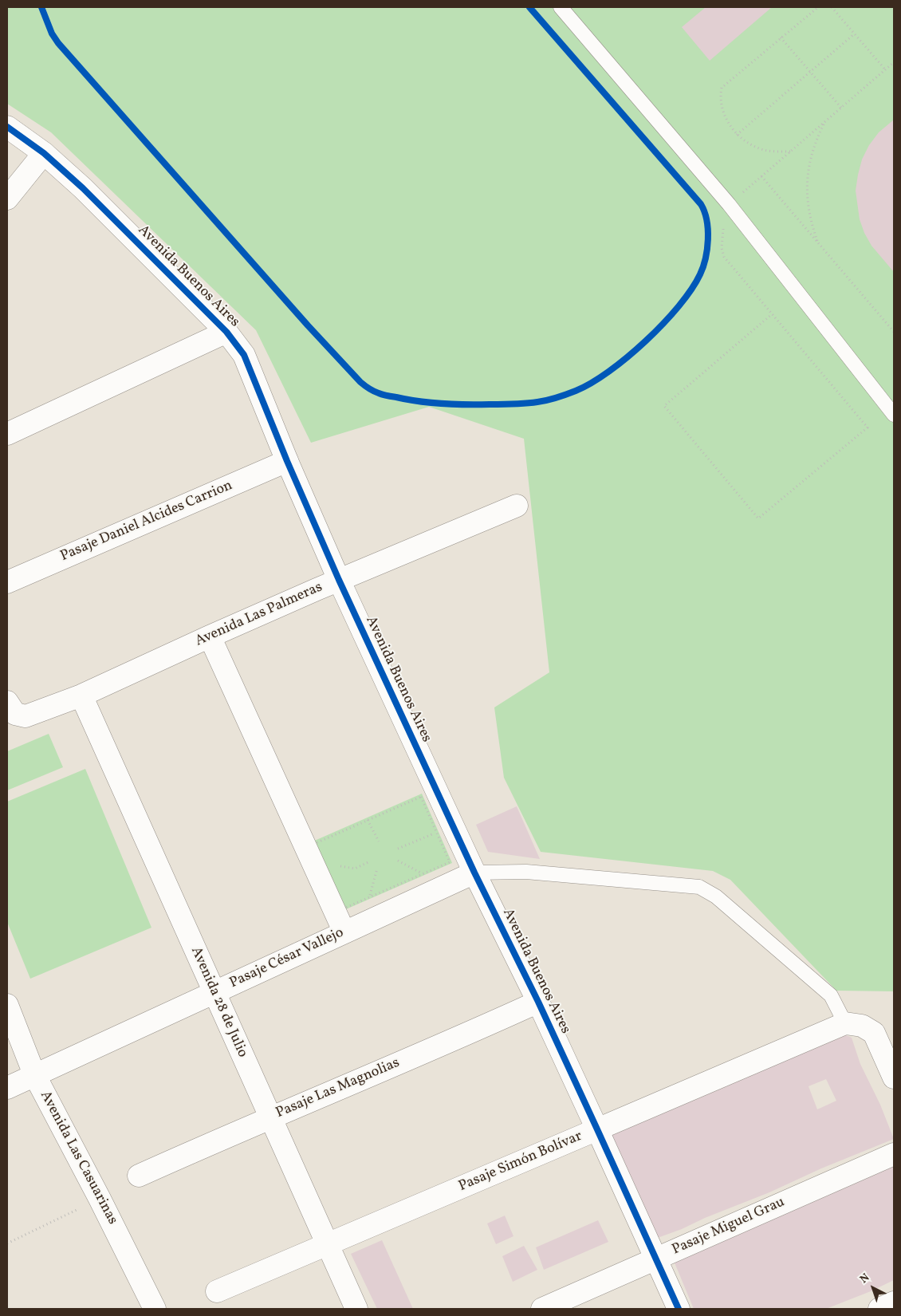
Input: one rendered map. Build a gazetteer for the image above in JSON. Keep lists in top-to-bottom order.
{
  "streets": {
    "street": [
      "Avenida Buenos Aires",
      "Pasaje Daniel Alcides Carrion",
      "Avenida Las Palmeras",
      "Pasaje César Vallejo",
      "Avenida 28 de Julio",
      "Pasaje Las Magnolias",
      "Avenida Las Casuarinas",
      "Pasaje Simón Bolívar",
      "Pasaje Miguel Grau"
    ]
  },
  "crossings": [
    ["Avenida Buenos Aires", "Pasaje Daniel Alcides Carrion"],
    ["Avenida Buenos Aires", "Avenida Las Palmeras"],
    ["Avenida Buenos Aires", "Pasaje César Vallejo"],
    ["Avenida Buenos Aires", "Pasaje Las Magnolias"],
    ["Avenida Buenos Aires", "Pasaje Simón Bolívar"],
    ["Avenida Buenos Aires", "Pasaje Miguel Grau"],
    ["Avenida Las Palmeras", "Avenida 28 de Julio"],
    ["Pasaje César Vallejo", "Avenida 28 de Julio"],
    ["Pasaje César Vallejo", "Avenida Las Casuarinas"],
    ["Avenida 28 de Julio", "Pasaje Las Magnolias"],
    ["Avenida 28 de Julio", "Pasaje Simón Bolívar"]
  ],
  "north": "top left"
}
